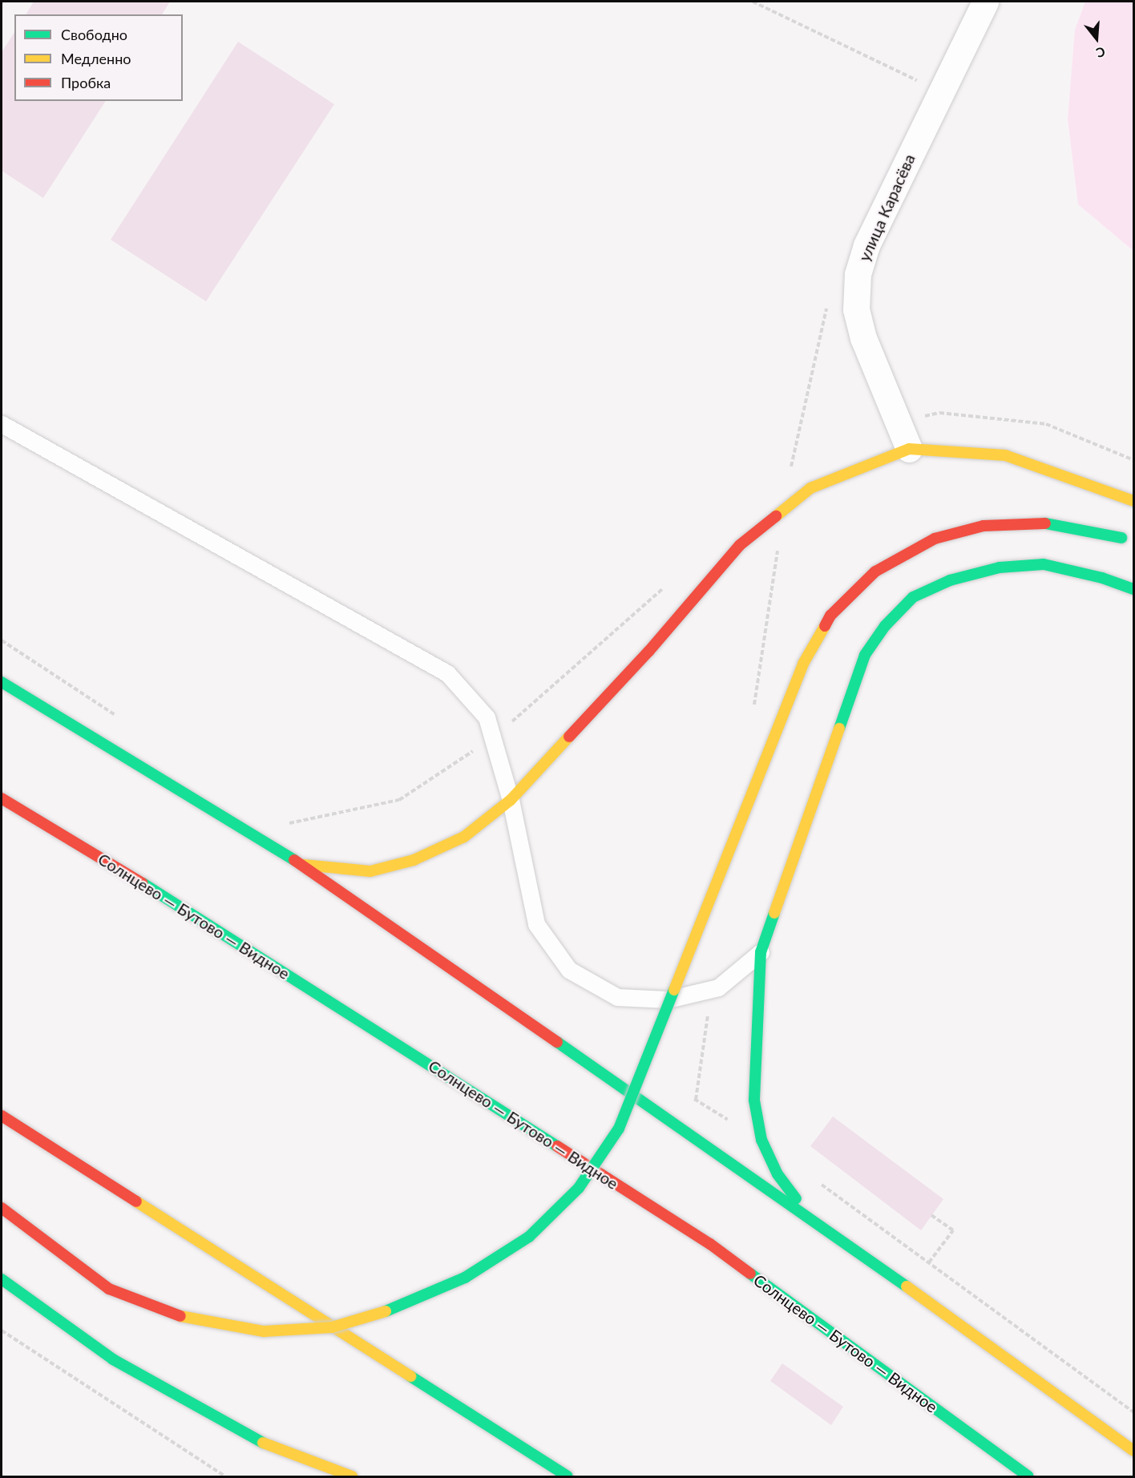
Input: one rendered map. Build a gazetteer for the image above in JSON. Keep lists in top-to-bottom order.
{
  "streets": {
    "main road": ["Солнцево — Бутово — Видное"],
    "street": ["улица Карасёва"]
  },
  "legend": ["Свободно", "Медленно", "Пробка"],
  "north": "bottom"
}
